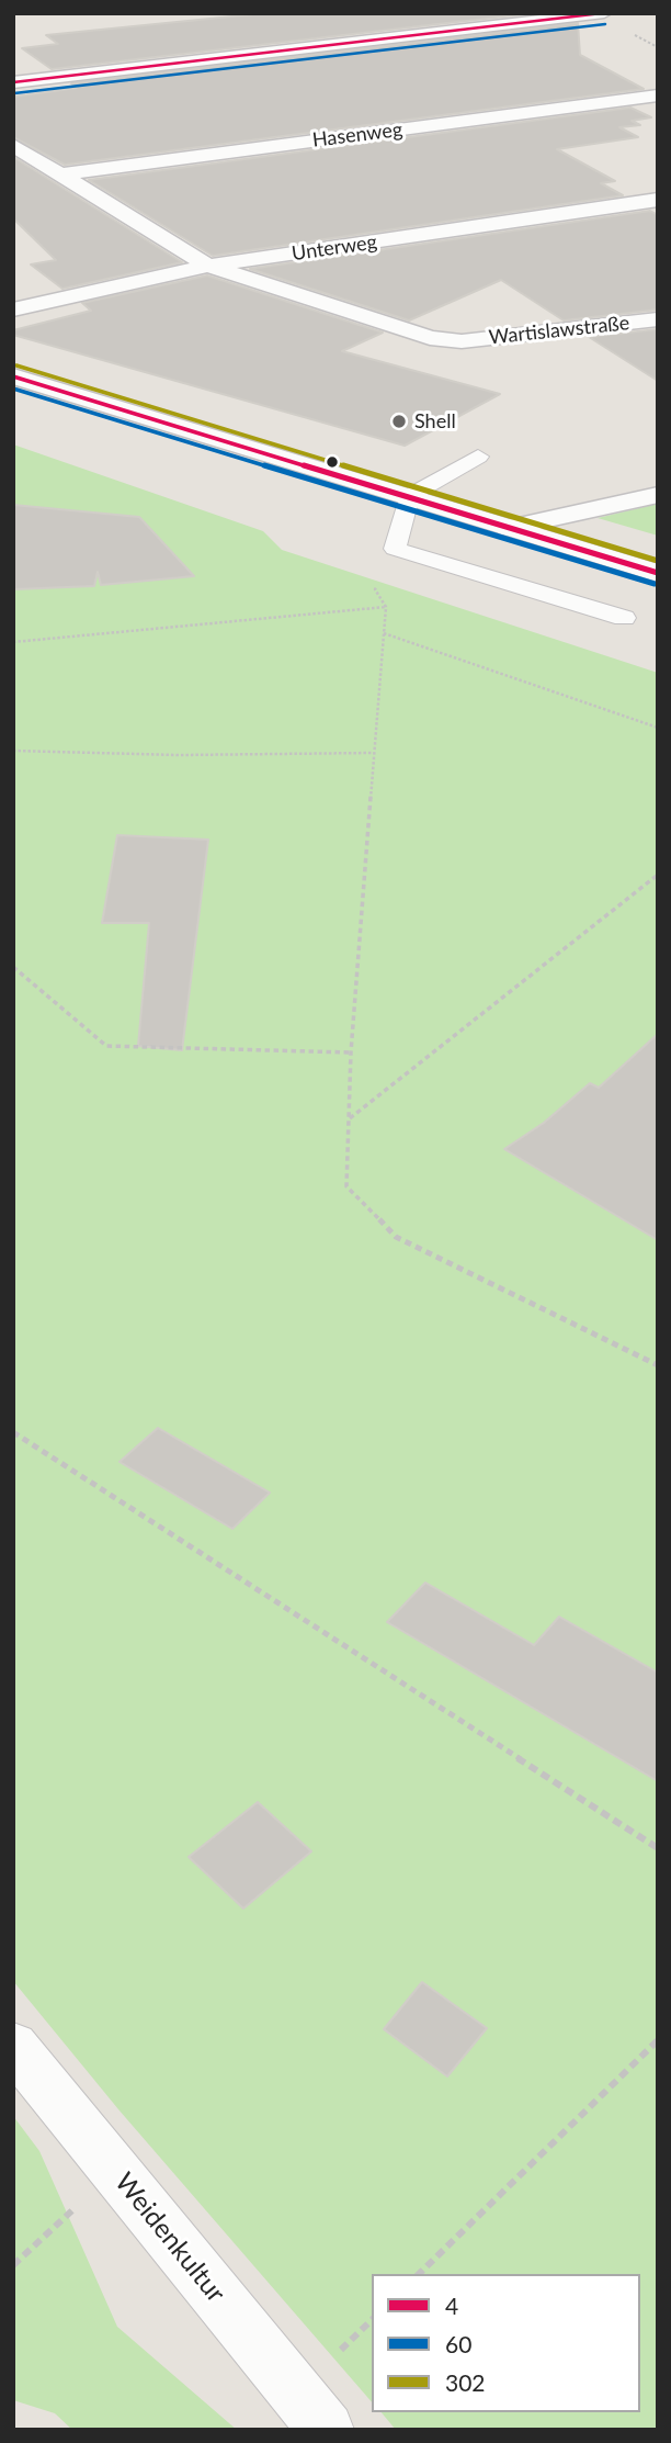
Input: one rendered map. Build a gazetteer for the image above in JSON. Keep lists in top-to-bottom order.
{
  "streets": {
    "street": ["Hasenweg", "Unterweg", "Wartislawstraße"],
    "lane": ["Weidenkultur"]
  },
  "crossings": [
    ["Hasenweg", "Wartislawstraße"],
    ["Unterweg", "Wartislawstraße"]
  ],
  "places": ["Shell"],
  "lines": ["transit line 4", "transit line 60", "transit line 302"],
  "legend": ["4", "60", "302"]
}
